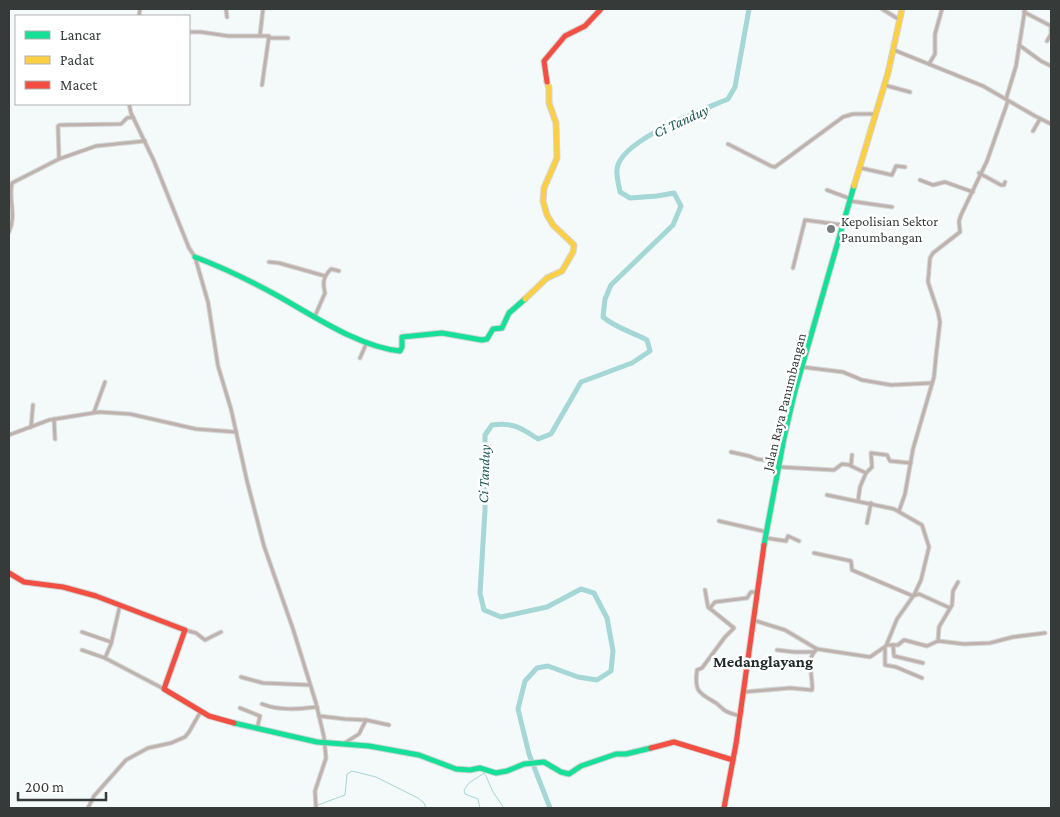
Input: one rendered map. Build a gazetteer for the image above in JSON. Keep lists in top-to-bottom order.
{
  "streets": {
    "street": ["Jalan Raya Panumbangan"]
  },
  "districts": ["Medanglayang"],
  "water": ["Ci Tanduy"],
  "places": ["Kepolisian Sektor Panumbangan"],
  "legend": ["Lancar", "Padat", "Macet"],
  "scale_bar": "200 m"
}
